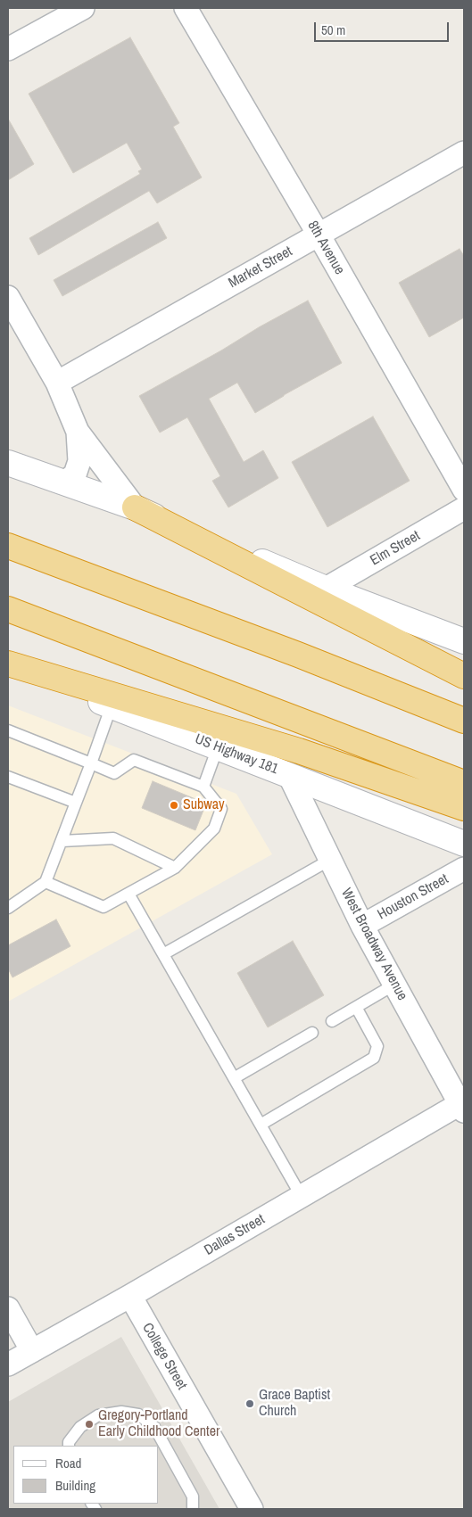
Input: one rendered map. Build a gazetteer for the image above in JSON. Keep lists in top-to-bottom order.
{
  "streets": {
    "main road": ["US Highway 181"],
    "street": [
      "8th Avenue",
      "Market Street",
      "Elm Street",
      "Houston Street",
      "West Broadway Avenue",
      "Dallas Street",
      "College Street"
    ]
  },
  "crossings": [
    ["8th Avenue", "Market Street"],
    ["US Highway 181", "West Broadway Avenue"],
    ["Houston Street", "West Broadway Avenue"],
    ["West Broadway Avenue", "Dallas Street"],
    ["Dallas Street", "College Street"]
  ],
  "places": ["Subway", "Grace Baptist Church", "Gregory-Portland Early Childhood Center"],
  "legend": ["Road", "Building"],
  "scale_bar": "50 m"
}
